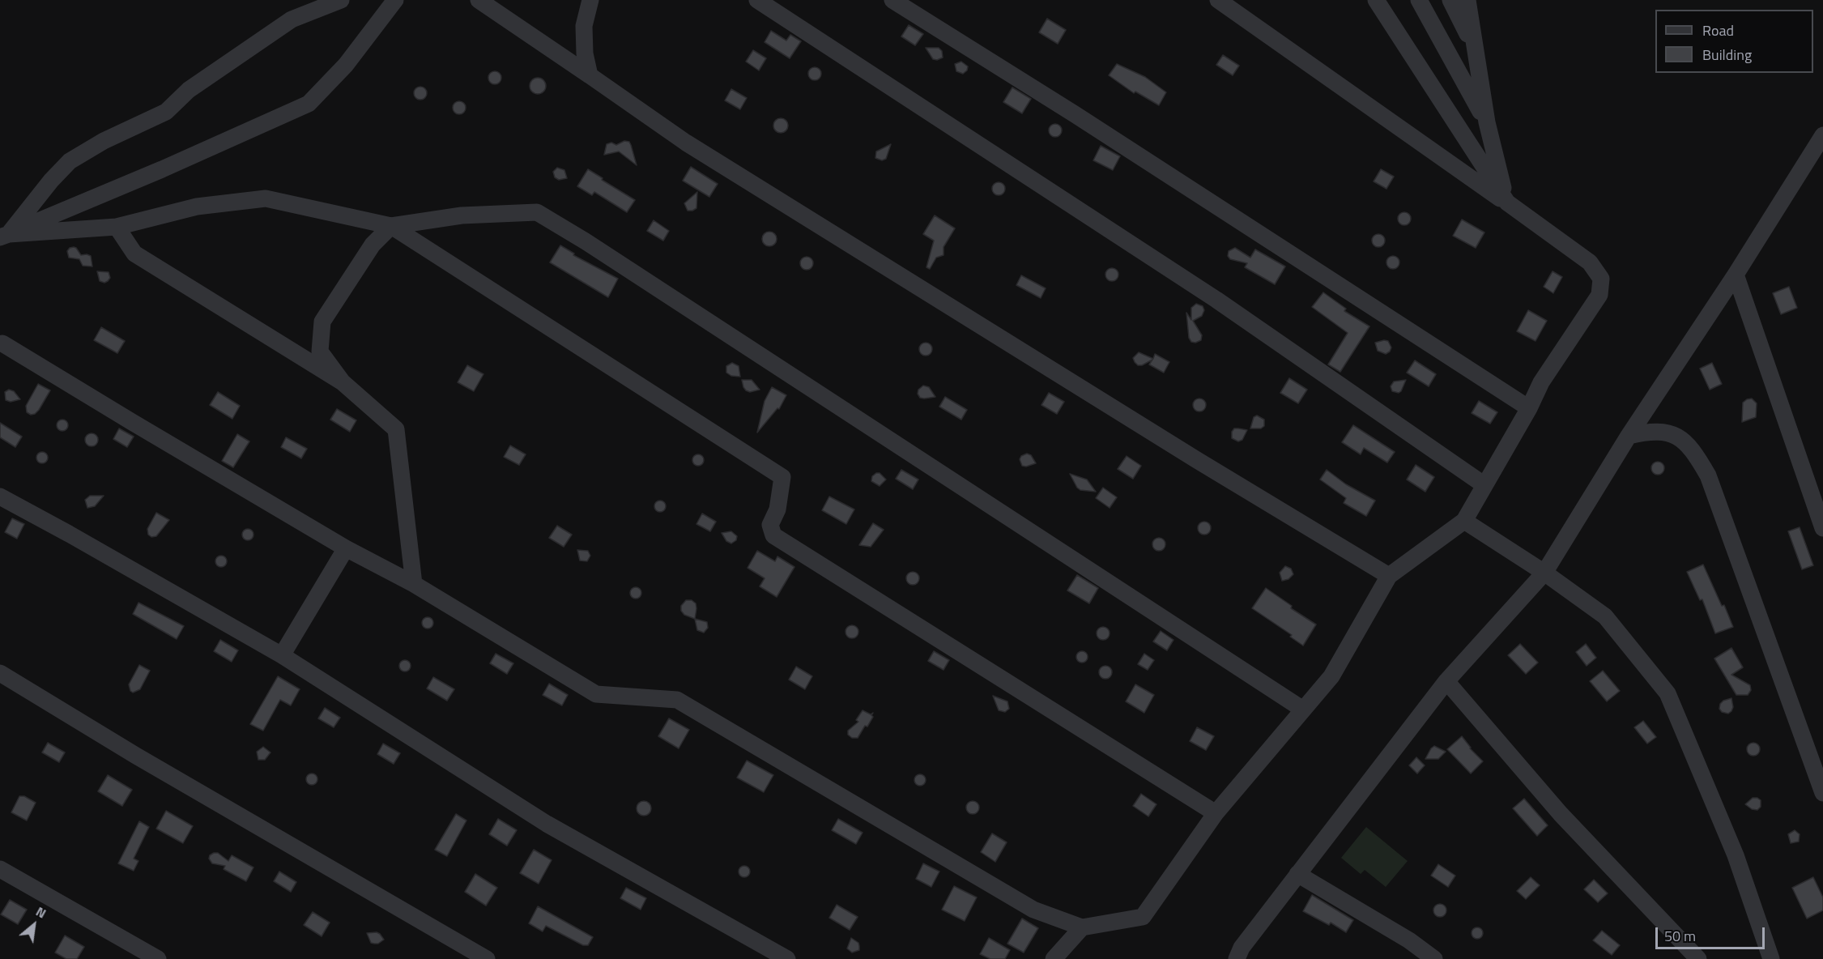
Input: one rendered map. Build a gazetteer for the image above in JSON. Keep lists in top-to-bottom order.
{
  "legend": ["Road", "Building"],
  "scale_bar": "50 m",
  "north": "top right"
}
